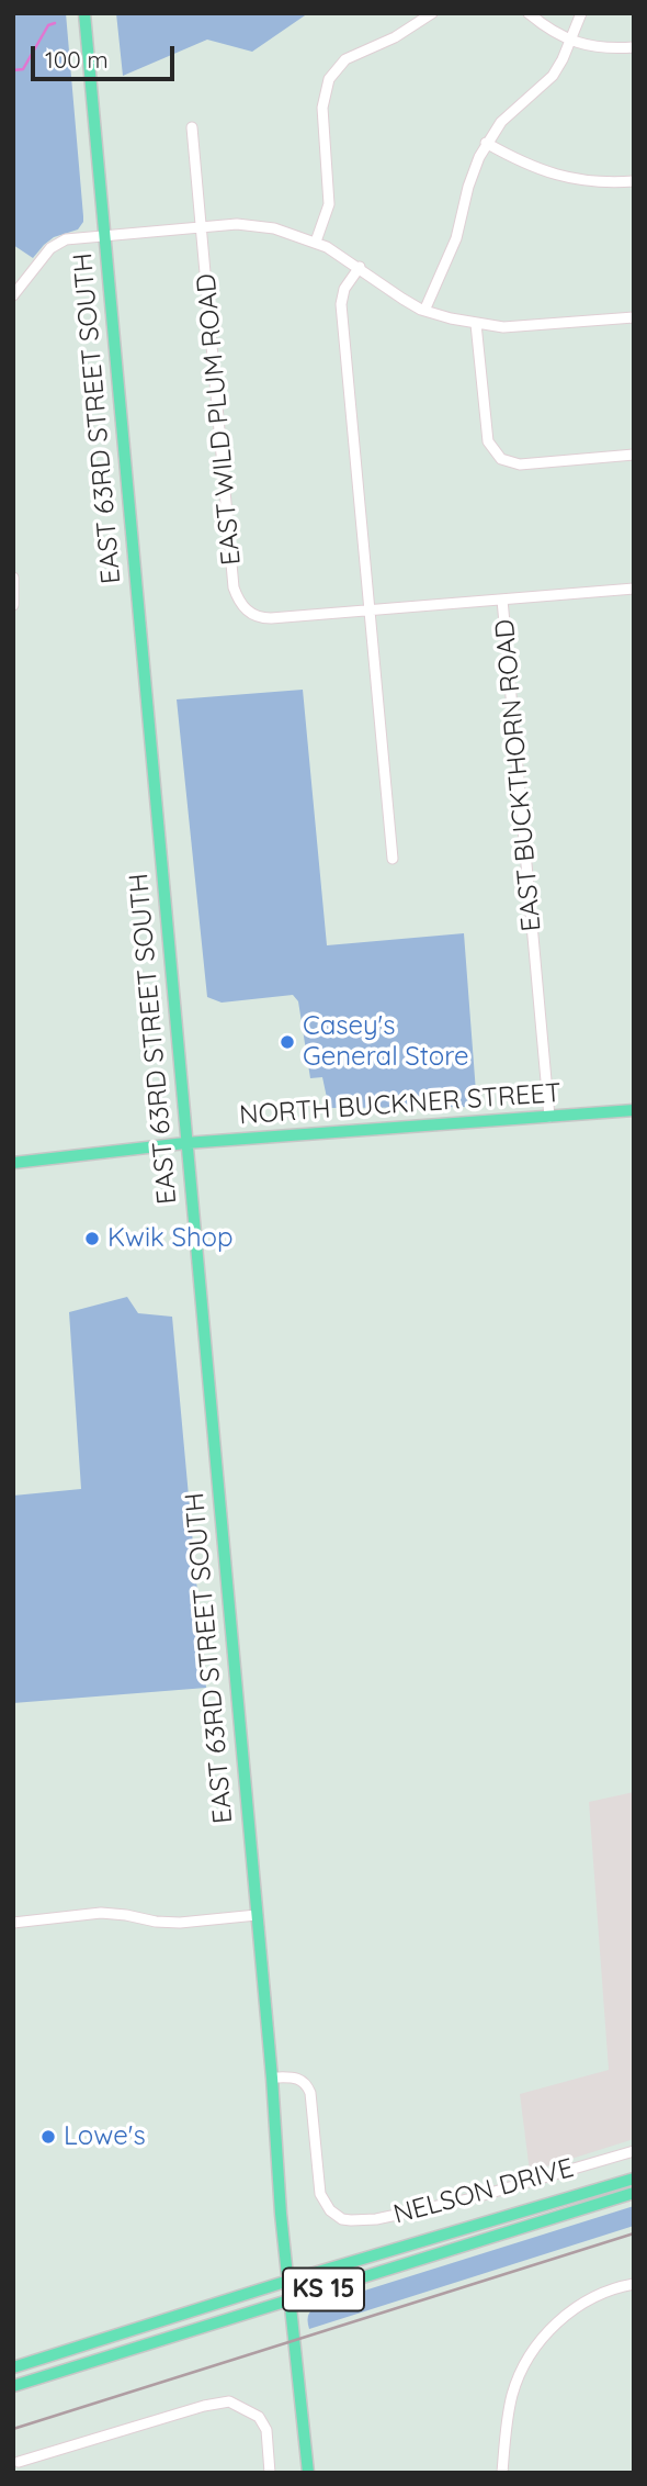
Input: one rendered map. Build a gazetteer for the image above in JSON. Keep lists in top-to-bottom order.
{
  "streets": {
    "main road": ["EAST 63RD STREET SOUTH", "NORTH BUCKNER STREET", "KS 15"],
    "street": ["EAST WILD PLUM ROAD", "EAST BUCKTHORN ROAD", "NELSON DRIVE"]
  },
  "crossings": [
    ["EAST 63RD STREET SOUTH", "NORTH BUCKNER STREET"],
    ["EAST 63RD STREET SOUTH", "NELSON DRIVE"],
    ["EAST 63RD STREET SOUTH", "KS 15"],
    ["EAST BUCKTHORN ROAD", "NORTH BUCKNER STREET"]
  ],
  "places": ["Casey's General Store", "Kwik Shop", "Lowe's"],
  "scale_bar": "100 m"
}
